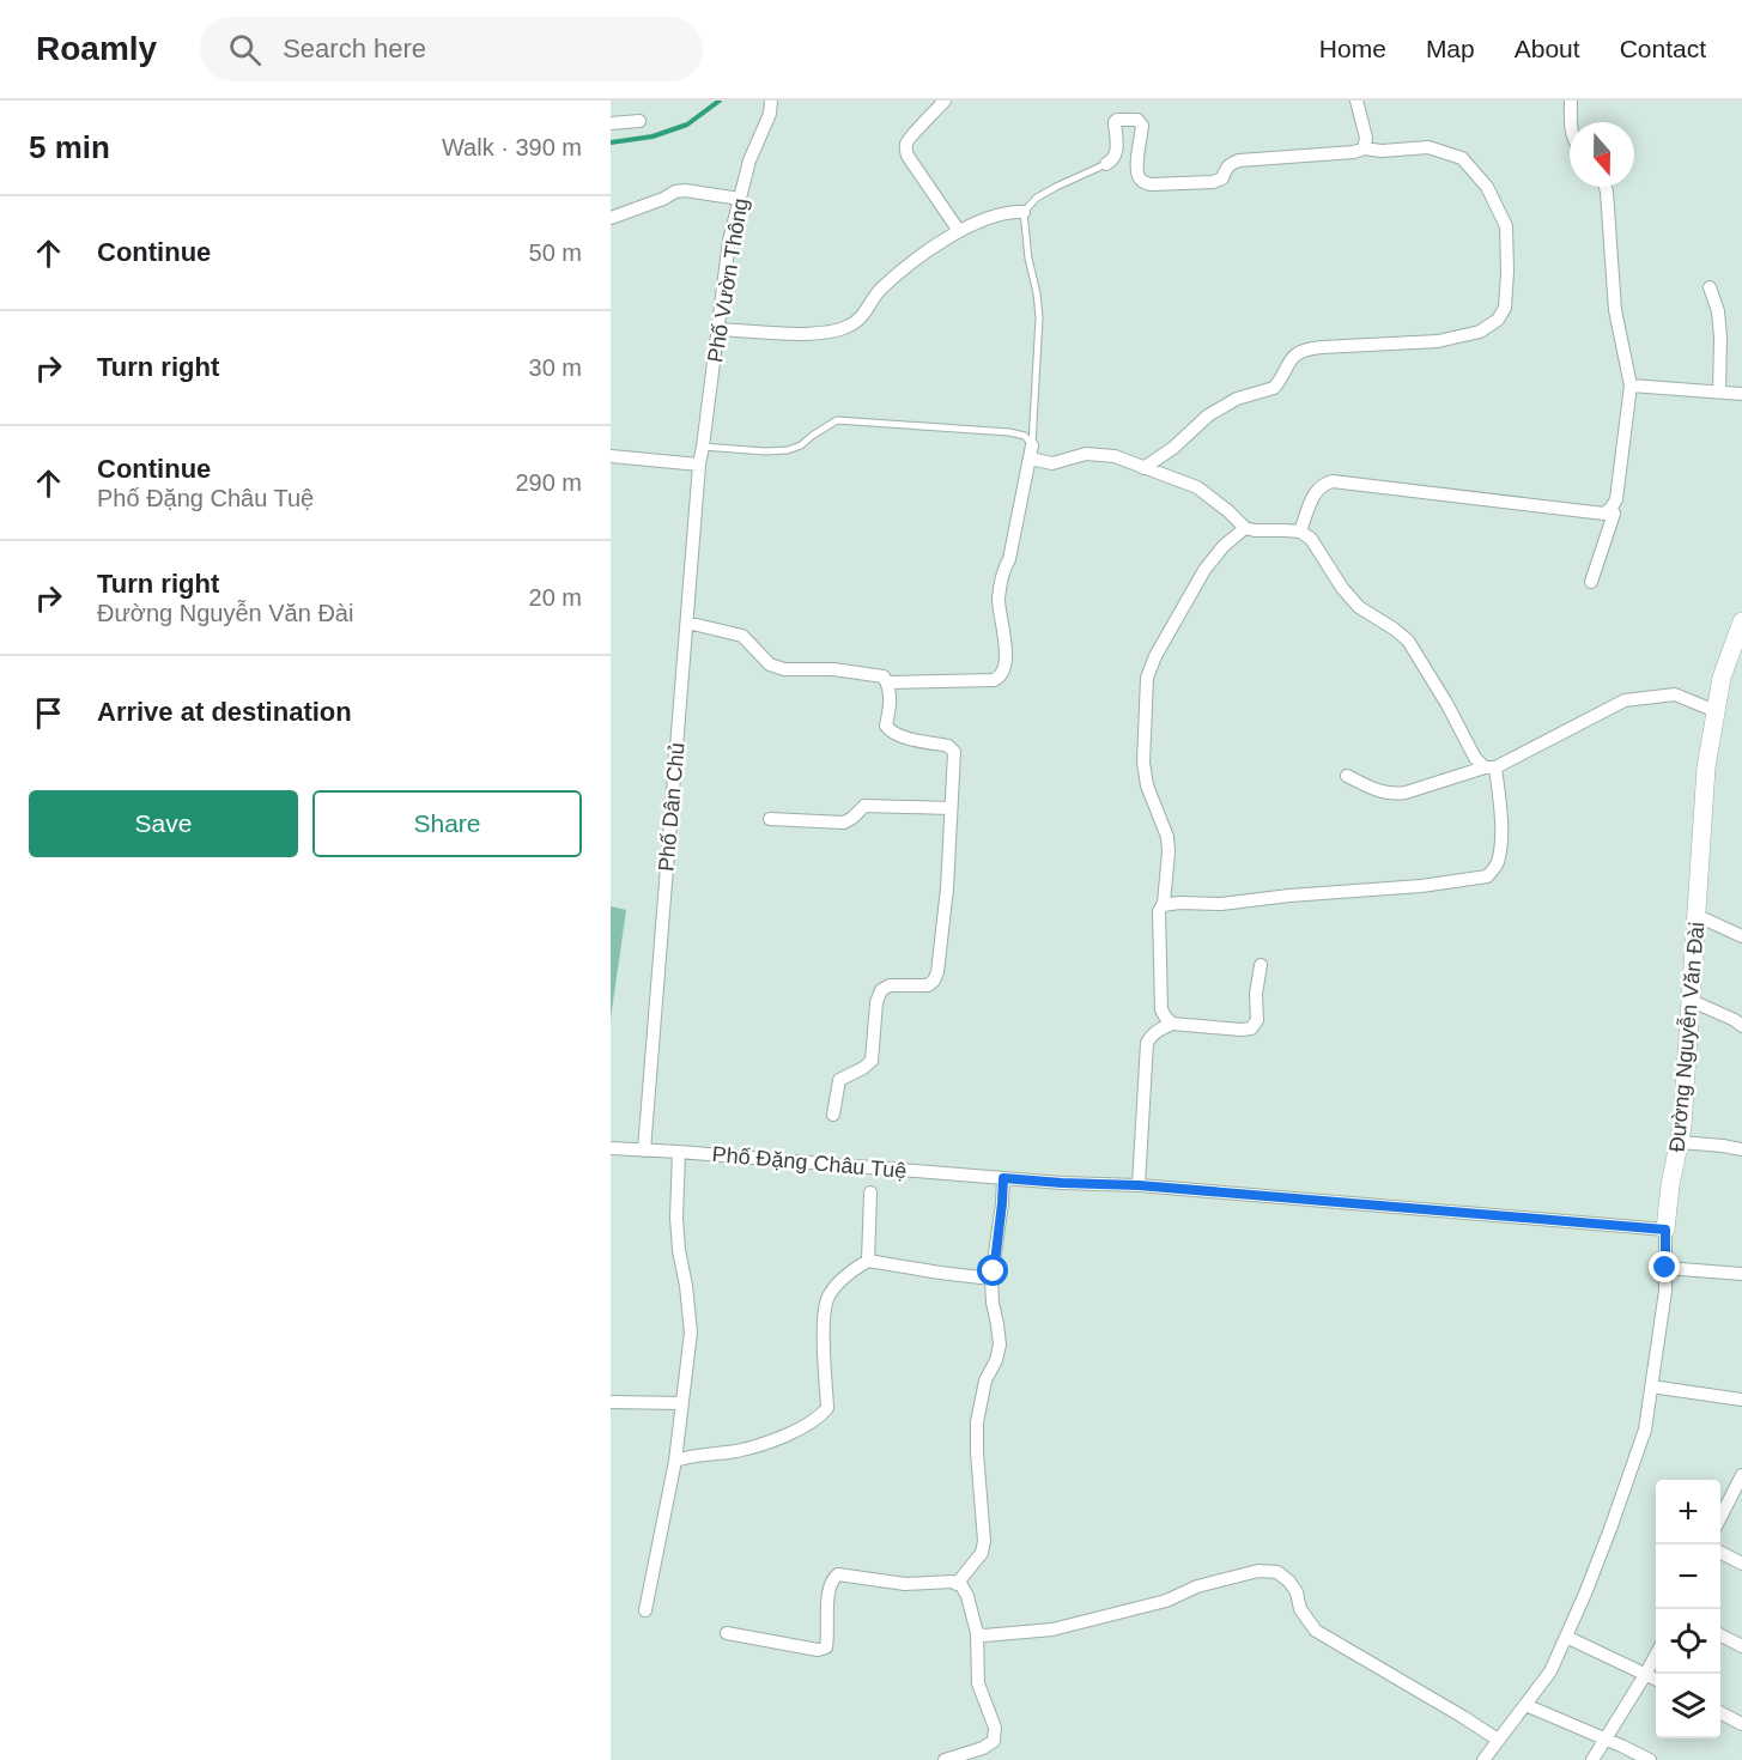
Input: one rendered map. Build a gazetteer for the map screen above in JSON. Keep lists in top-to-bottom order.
{
  "streets": {
    "street": [
      "Phố Vườn Thông",
      "Phố Dân Chủ",
      "Đường Nguyễn Văn Đài",
      "Phố Đặng Châu Tuệ"
    ]
  },
  "crossings": [
    ["Phố Vườn Thông", "Phố Dân Chủ"],
    ["Phố Dân Chủ", "Phố Đặng Châu Tuệ"]
  ],
  "north": "bottom",
  "page": {
    "header": "Roamly",
    "search": "Search here",
    "nav": [
      "Home",
      "Map",
      "About",
      "Contact"
    ],
    "heading": ["5 min", "Walk · 390 m"],
    "list": [
      ["Continue", "50 m"],
      ["Turn right", "30 m"],
      ["Continue", "Phố Đặng Châu Tuệ", "290 m"],
      ["Turn right", "Đường Nguyễn Văn Đài", "20 m"],
      "Arrive at destination"
    ],
    "buttons": ["Save", "Share"],
    "map_buttons": ["+", "−"]
  }
}
